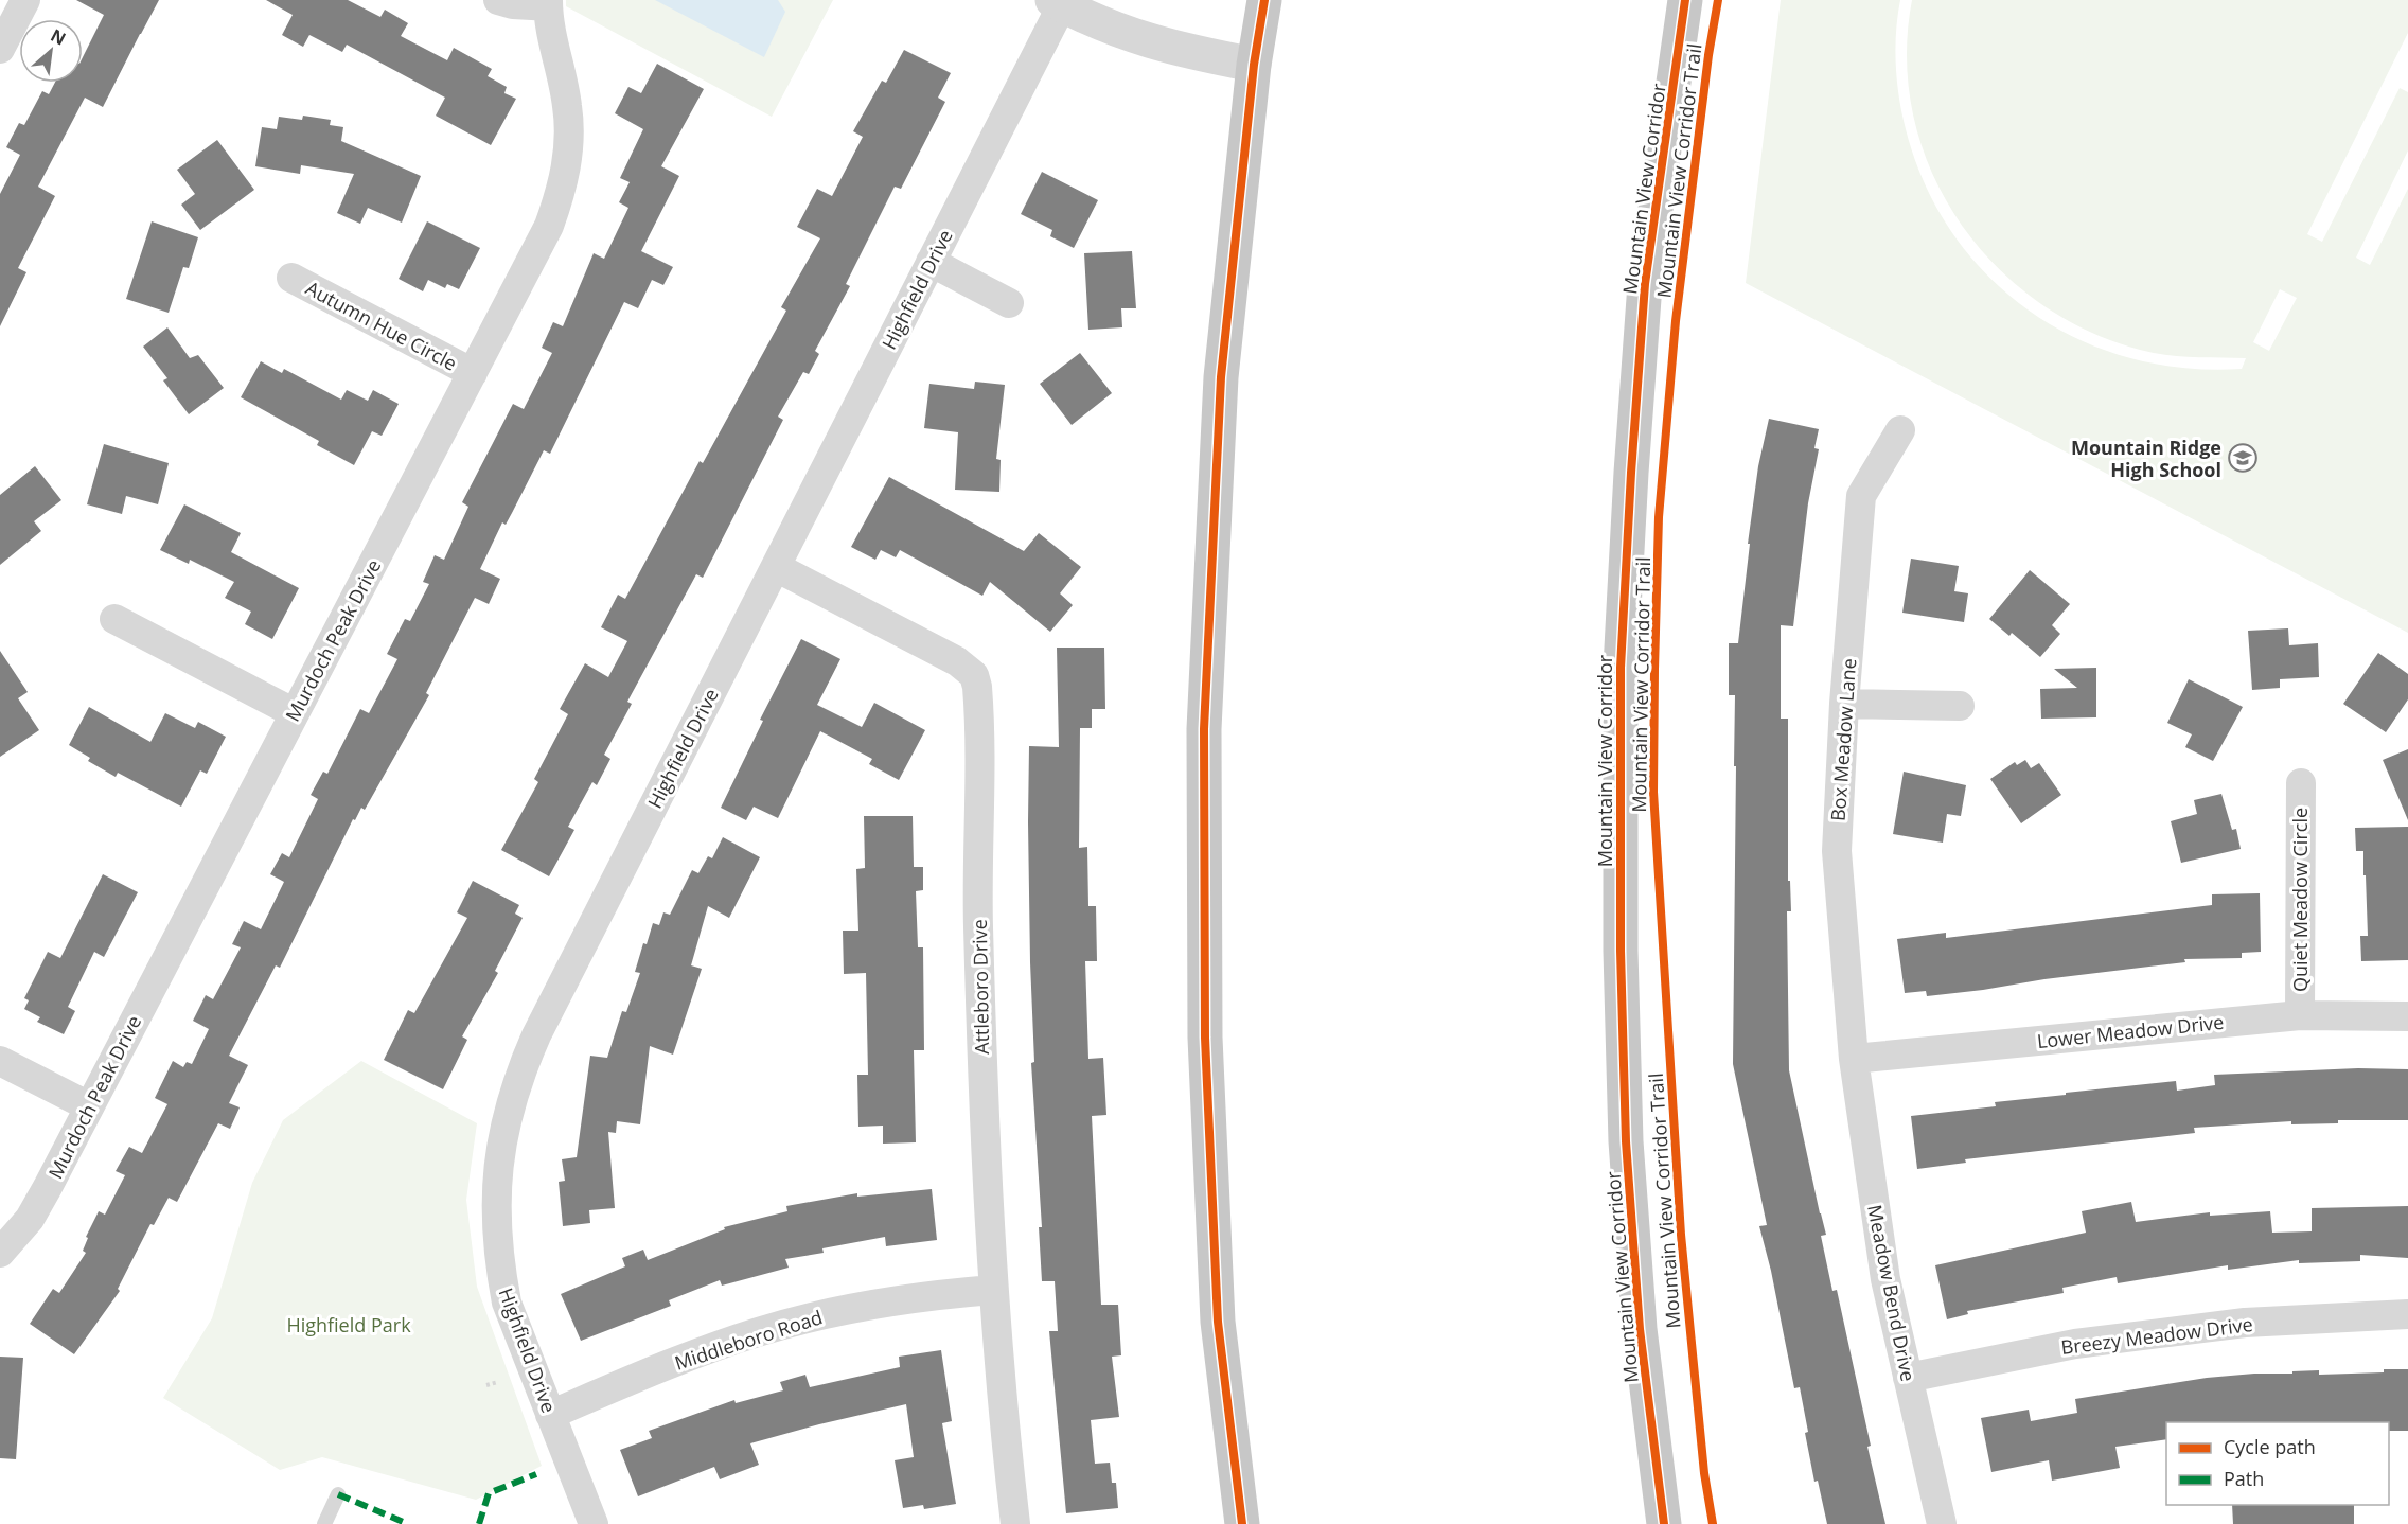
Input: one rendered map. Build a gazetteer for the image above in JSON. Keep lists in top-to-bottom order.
{
  "streets": {
    "highway": ["Mountain View Corridor"],
    "street": [
      "Highfield Drive",
      "Autumn Hue Circle",
      "Murdoch Peak Drive",
      "Box Meadow Lane",
      "Quiet Meadow Circle",
      "Attleboro Drive",
      "Lower Meadow Drive",
      "Meadow Bend Drive",
      "Breezy Meadow Drive",
      "Middleboro Road"
    ],
    "cycle path": ["Mountain View Corridor Trail"]
  },
  "crossings": [
    ["Highfield Drive", "Attleboro Drive"],
    ["Highfield Drive", "Middleboro Road"],
    ["Autumn Hue Circle", "Murdoch Peak Drive"],
    ["Box Meadow Lane", "Lower Meadow Drive"],
    ["Box Meadow Lane", "Meadow Bend Drive"],
    ["Quiet Meadow Circle", "Lower Meadow Drive"],
    ["Attleboro Drive", "Middleboro Road"],
    ["Lower Meadow Drive", "Meadow Bend Drive"],
    ["Meadow Bend Drive", "Breezy Meadow Drive"]
  ],
  "parks": ["Highfield Park"],
  "places": {
    "school or university": ["Mountain Ridge High School"]
  },
  "legend": ["Cycle path", "Path"],
  "north": "top right"
}
